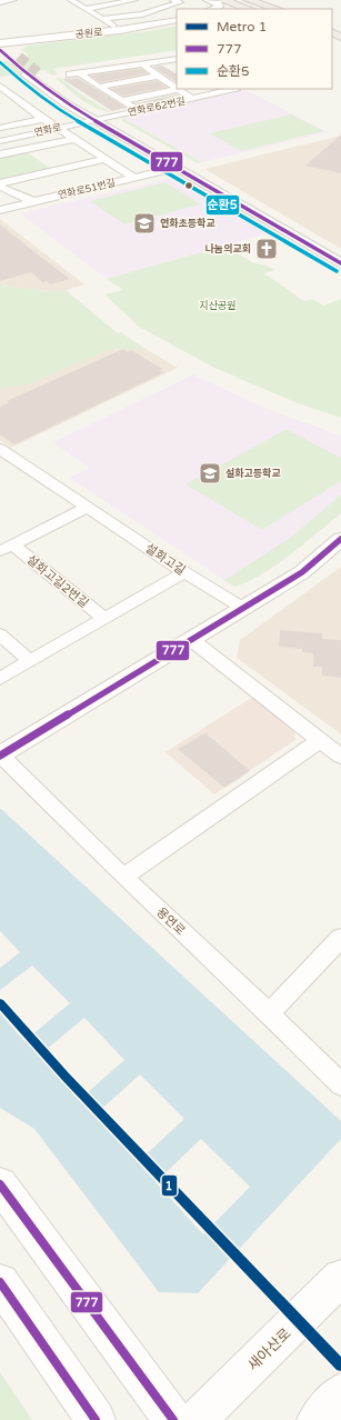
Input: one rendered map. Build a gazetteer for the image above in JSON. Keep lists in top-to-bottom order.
{
  "streets": {
    "main road": ["새아산로"],
    "street": [
      "공원로",
      "연화로62번길",
      "연화로",
      "연화로51번길",
      "설화고길",
      "설화고길2번길",
      "용연로"
    ]
  },
  "crossings": [
    ["연화로62번길", "연화로"],
    ["설화고길", "설화고길2번길"],
    ["설화고길", "용연로"]
  ],
  "parks": ["지산공원"],
  "places": {
    "school or university": ["연화초등학교", "설화고등학교"],
    "church": ["나눔의교회"]
  },
  "lines": ["transit line 777", "transit line 순환5", "metro line 1"],
  "legend": ["Metro 1", "777", "순환5"]
}
